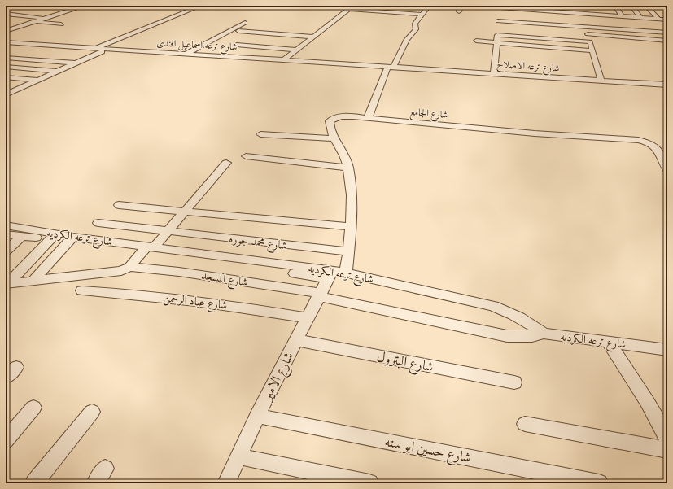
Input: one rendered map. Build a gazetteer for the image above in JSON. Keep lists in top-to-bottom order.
{
  "streets": {
    "street": [
      "شارع ترعه اسماعيل افندى",
      "شارع ترعه الاصلاح",
      "شارع الجامع",
      "شارع ترعه الكرديه",
      "شارع محمد جوره",
      "شارع المسجد",
      "شارع عباد الرحمن",
      "شارع البترول",
      "شارع الامير",
      "شارع حسين ابو سته"
    ]
  },
  "crossings": [
    ["شارع ترعه اسماعيل افندى", "شارع ترعه الاصلاح"],
    ["شارع الجامع", "شارع ترعه الكرديه"],
    ["شارع الجامع", "شارع محمد جوره"],
    ["شارع الجامع", "شارع الامير"],
    ["شارع ترعه الكرديه", "شارع المسجد"],
    ["شارع ترعه الكرديه", "شارع الامير"],
    ["شارع المسجد", "شارع الامير"],
    ["شارع عباد الرحمن", "شارع الامير"],
    ["شارع البترول", "شارع الامير"],
    ["شارع الامير", "شارع حسين ابو سته"]
  ]
}
